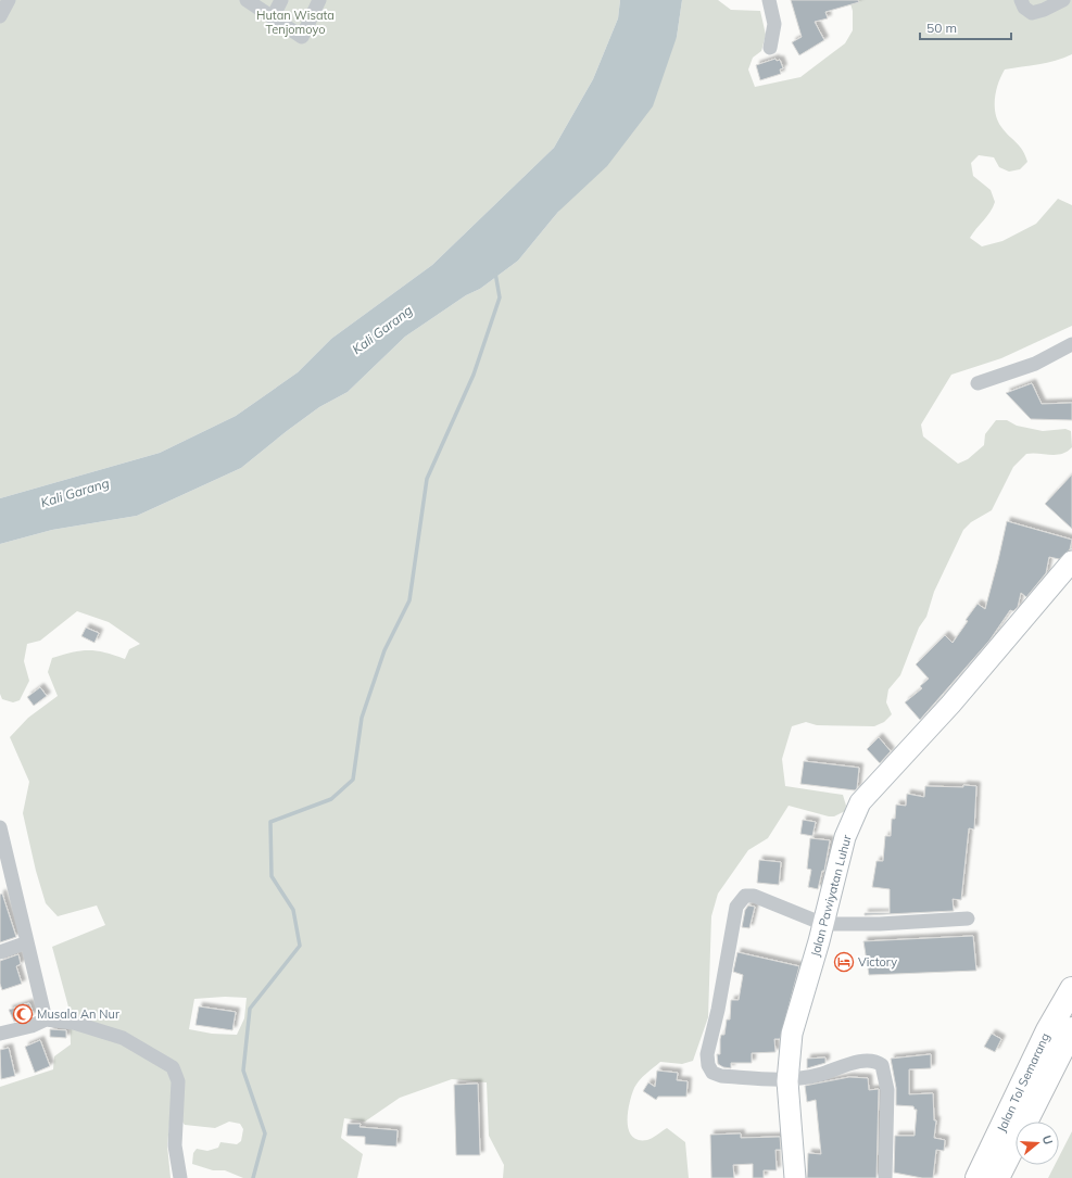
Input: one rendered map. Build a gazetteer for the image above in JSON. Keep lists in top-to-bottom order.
{
  "streets": {
    "highway": ["Jalan Tol Semarang"],
    "main road": ["Jalan Pawiyatan Luhur"]
  },
  "water": ["Kali Garang"],
  "parks": ["Hutan Wisata Tenjomoyo"],
  "places": {
    "hotel": ["Victory"],
    "mosque": ["Musala An Nur"]
  },
  "scale_bar": "50 m",
  "north": "right"
}
